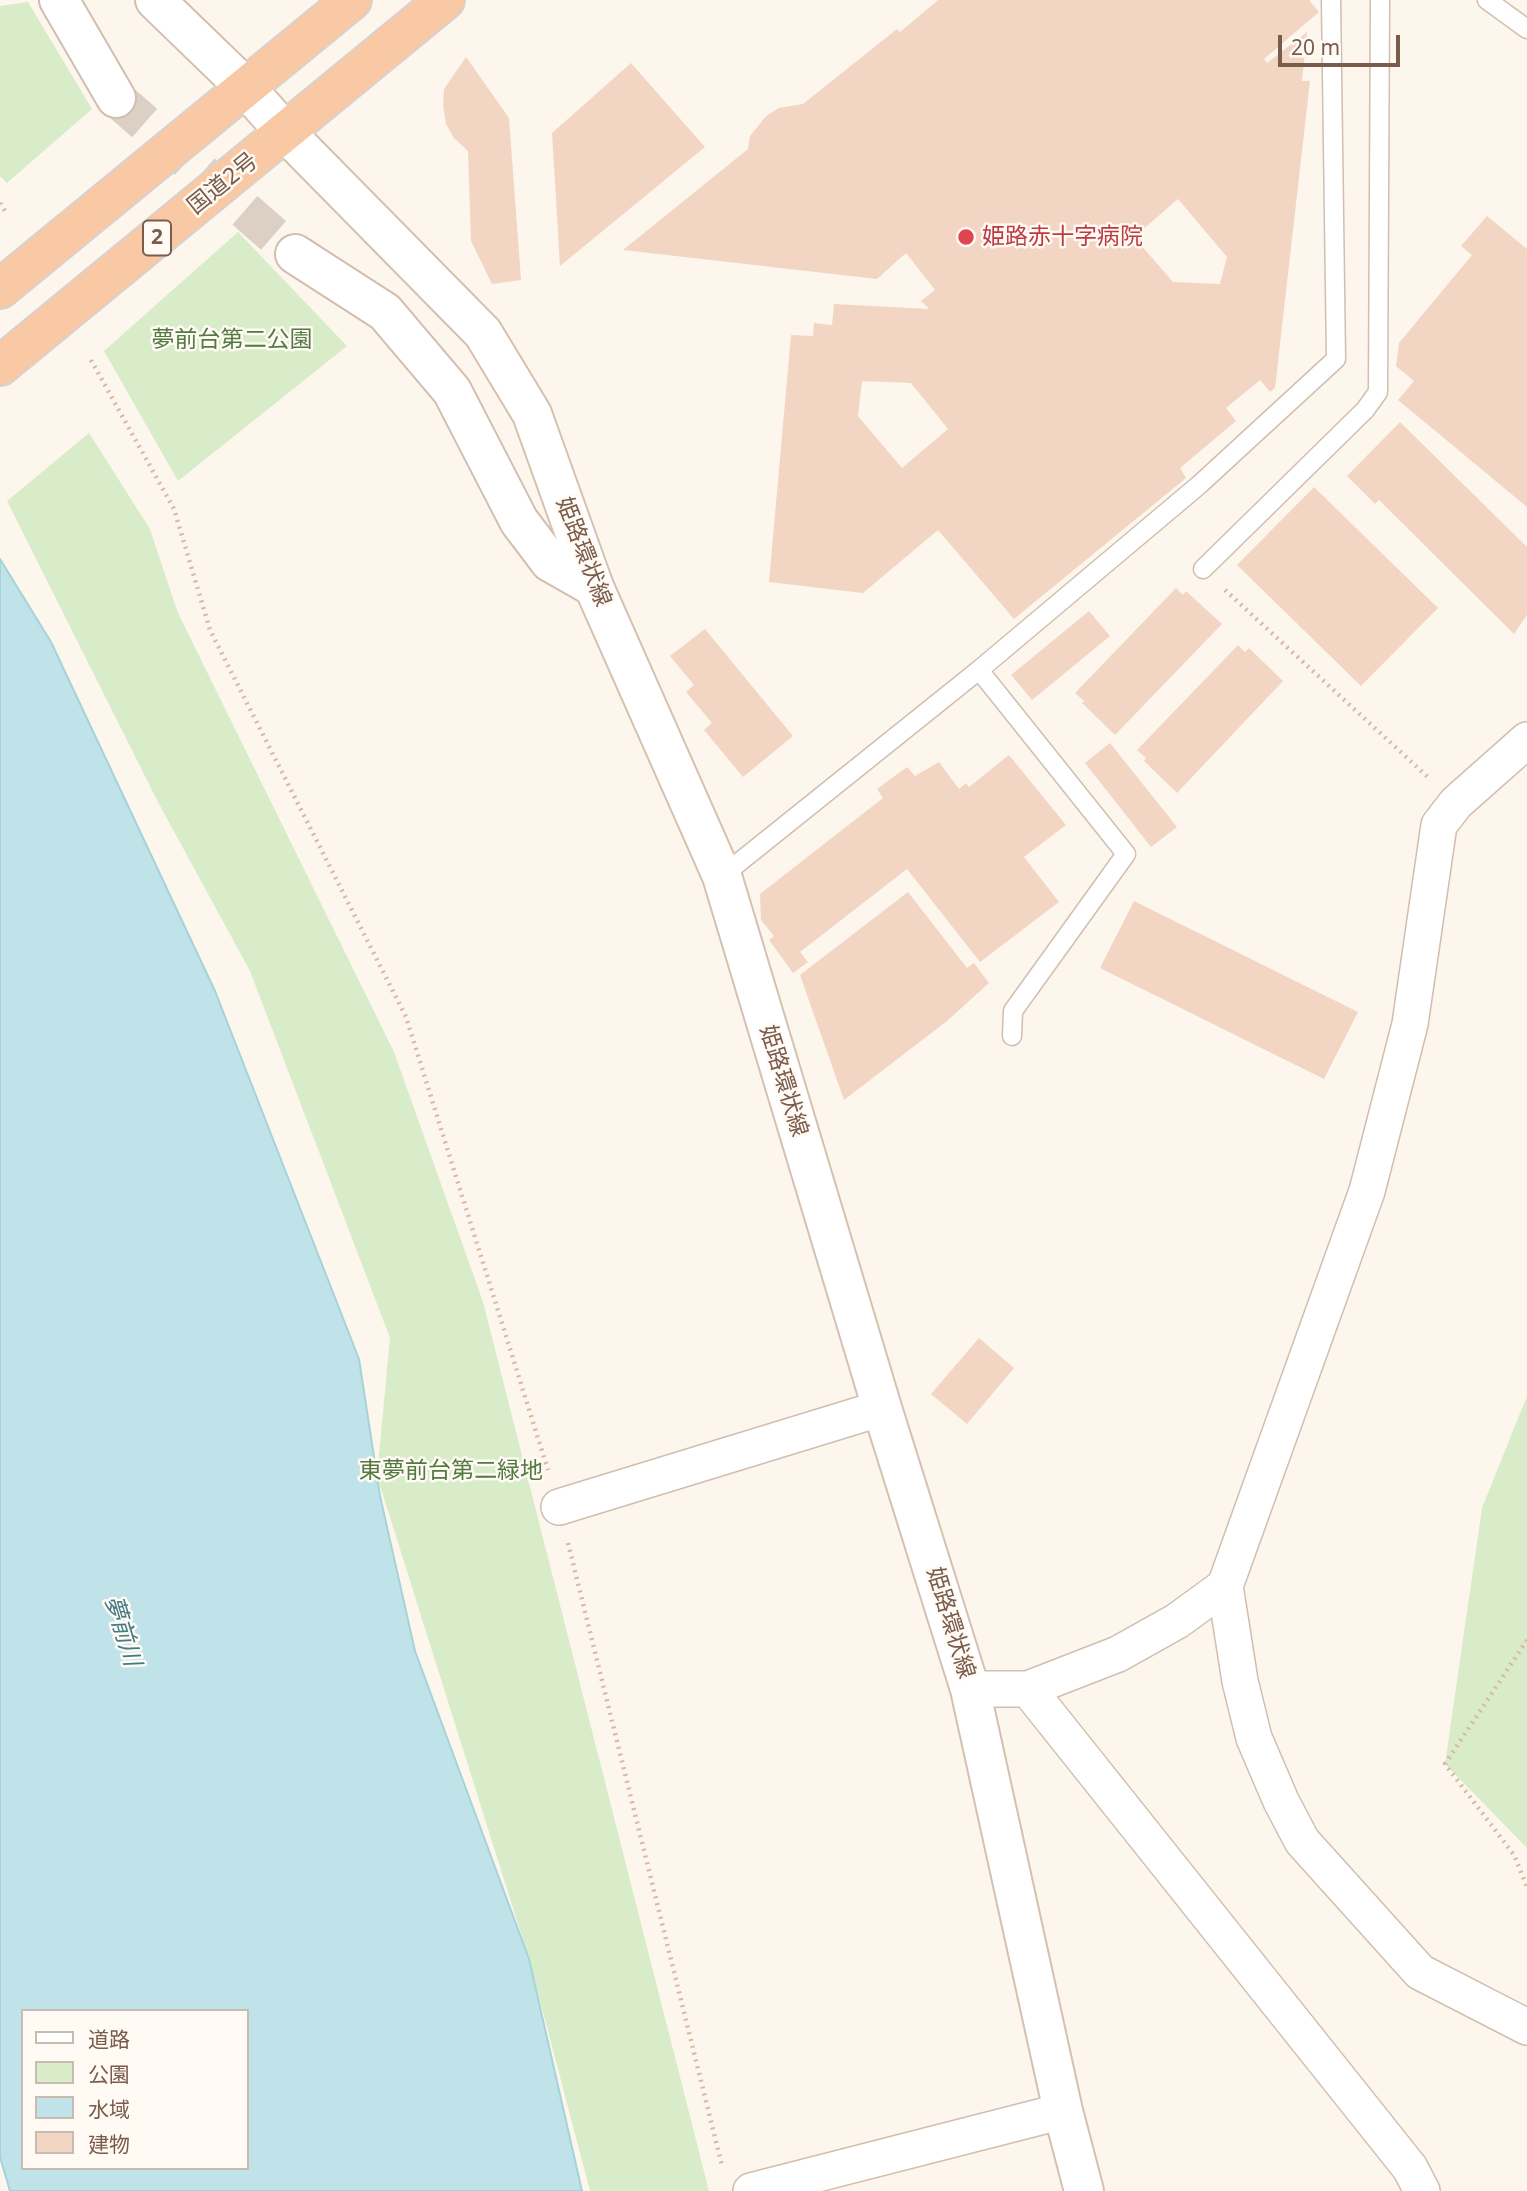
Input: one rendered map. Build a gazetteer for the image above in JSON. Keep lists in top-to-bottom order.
{
  "streets": {
    "highway": ["国道2号", "2"],
    "main road": ["姫路環状線"]
  },
  "crossings": [
    ["国道2号", "姫路環状線"]
  ],
  "water": ["夢前川"],
  "parks": ["夢前台第二公園", "東夢前台第二緑地"],
  "places": ["姫路赤十字病院"],
  "legend": [
    "道路",
    "公園",
    "水域",
    "建物"
  ],
  "scale_bar": "20 m"
}
